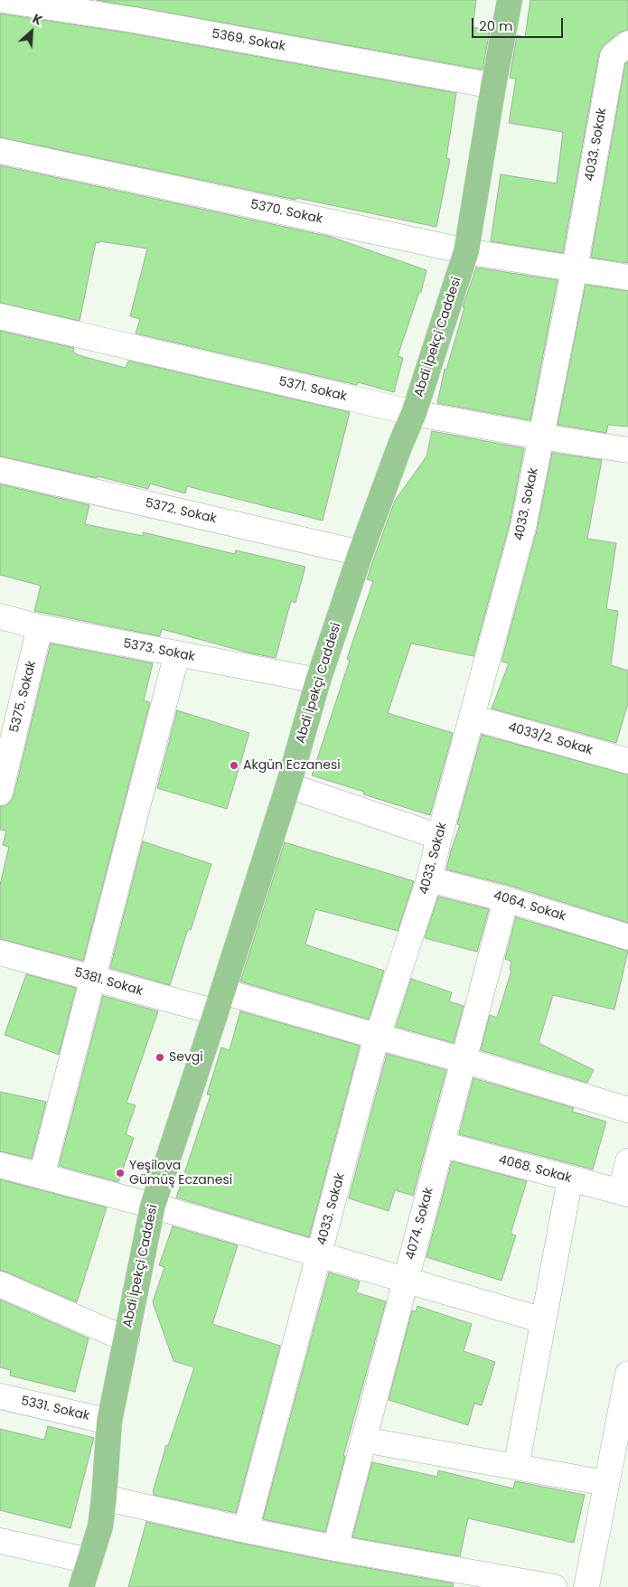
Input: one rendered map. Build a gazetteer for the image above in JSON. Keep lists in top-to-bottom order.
{
  "streets": {
    "main road": ["Abdi İpekçi Caddesi"],
    "street": [
      "5369. Sokak",
      "4033. Sokak",
      "5370. Sokak",
      "5371. Sokak",
      "5372. Sokak",
      "5373. Sokak",
      "5375. Sokak",
      "4033/2. Sokak",
      "4064. Sokak",
      "5381. Sokak",
      "4068. Sokak",
      "4074. Sokak",
      "5331. Sokak"
    ]
  },
  "crossings": [
    ["5369. Sokak", "Abdi İpekçi Caddesi"],
    ["4033. Sokak", "5370. Sokak"],
    ["4033. Sokak", "5371. Sokak"],
    ["4033. Sokak", "4033/2. Sokak"],
    ["4033. Sokak", "4064. Sokak"],
    ["4033. Sokak", "5381. Sokak"],
    ["5370. Sokak", "Abdi İpekçi Caddesi"],
    ["Abdi İpekçi Caddesi", "5371. Sokak"],
    ["Abdi İpekçi Caddesi", "5372. Sokak"],
    ["Abdi İpekçi Caddesi", "5373. Sokak"],
    ["Abdi İpekçi Caddesi", "5381. Sokak"],
    ["Abdi İpekçi Caddesi", "5331. Sokak"],
    ["5373. Sokak", "5375. Sokak"],
    ["4064. Sokak", "4074. Sokak"],
    ["5381. Sokak", "4074. Sokak"],
    ["4068. Sokak", "4074. Sokak"]
  ],
  "places": ["Akgün Eczanesi", "Sevgi", "Yeşilova Gümüş Eczanesi"],
  "scale_bar": "20 m",
  "north": "top right"
}
